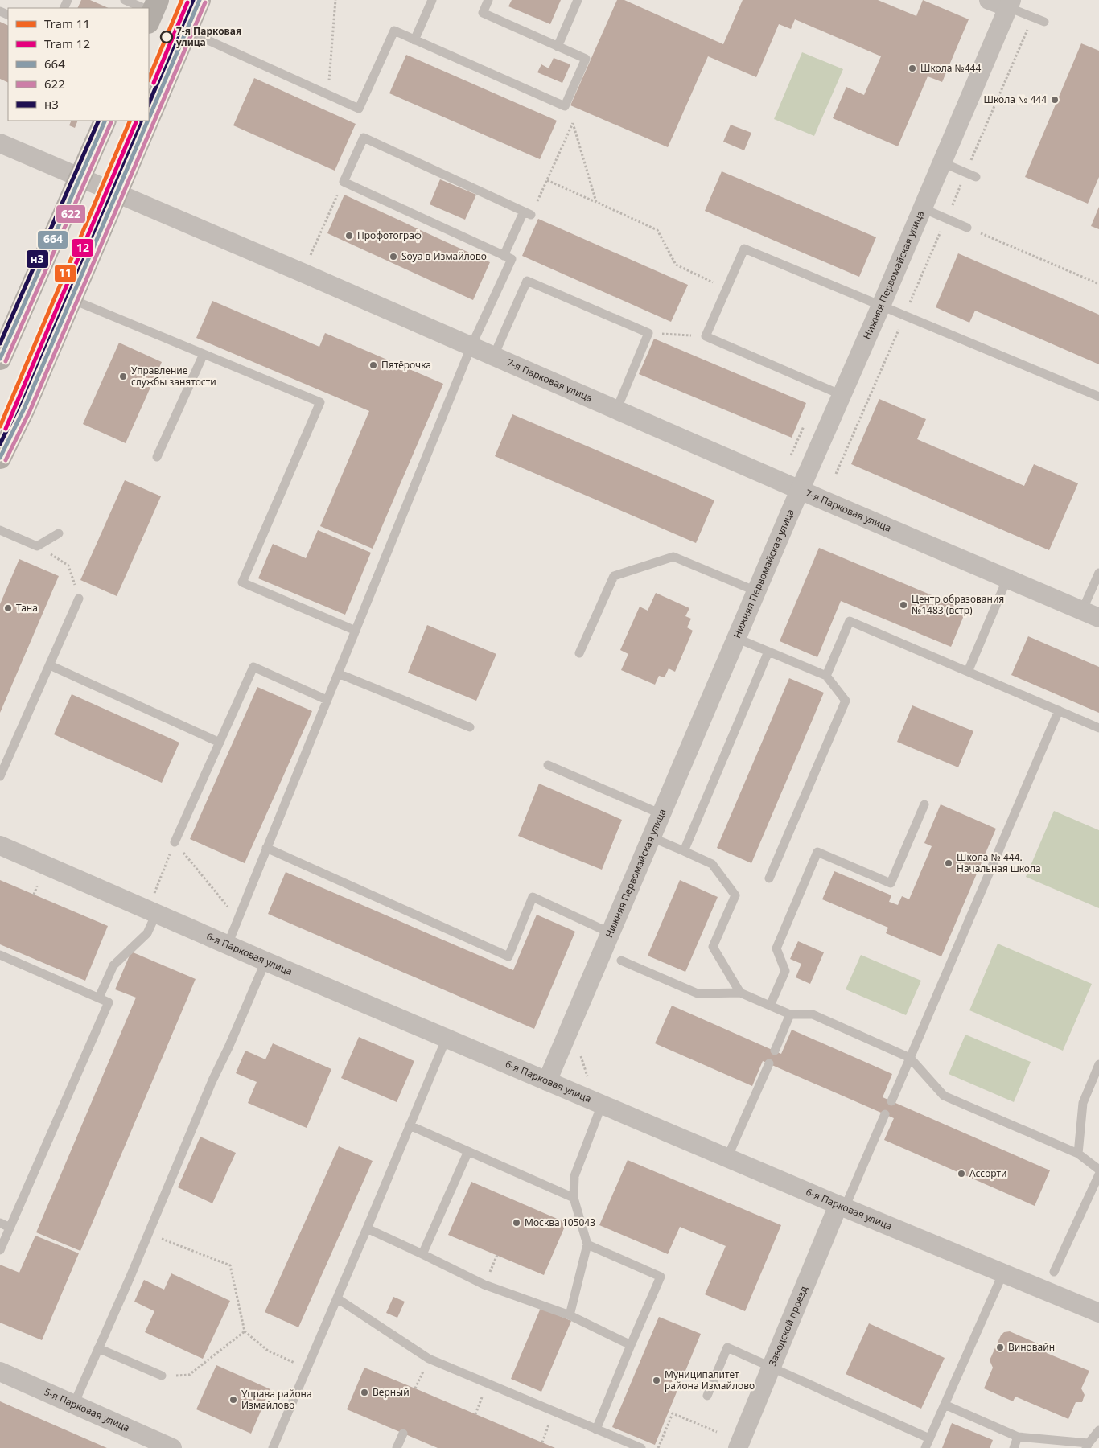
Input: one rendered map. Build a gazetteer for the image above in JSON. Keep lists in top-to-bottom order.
{
  "streets": {
    "street": [
      "Нижняя Первомайская улица",
      "7-я Парковая улица",
      "6-я Парковая улица",
      "Заводской проезд",
      "5-я Парковая улица"
    ]
  },
  "crossings": [
    ["Нижняя Первомайская улица", "7-я Парковая улица"],
    ["Нижняя Первомайская улица", "6-я Парковая улица"],
    ["6-я Парковая улица", "Заводской проезд"]
  ],
  "places": [
    "7-я Парковая улица",
    "Школа №444",
    "Школа № 444",
    "Профотограф",
    "Soya в Измайлово",
    "Пятёрочка",
    "Управление cлужбы занятости",
    "Центр образования №1483 (встр)",
    "Тана",
    "Школа № 444. Начальная школа",
    "Ассорти",
    "Москва 105043",
    "Виновайн",
    "Муниципалитет района Измайлово",
    "Верный",
    "Управа района Измайлово"
  ],
  "lines": [
    "tram line 11",
    "transit line 664",
    "transit line н3",
    "tram line 12",
    "transit line 622"
  ],
  "legend": [
    "Tram 11",
    "Tram 12",
    "664",
    "622",
    "н3"
  ]
}
